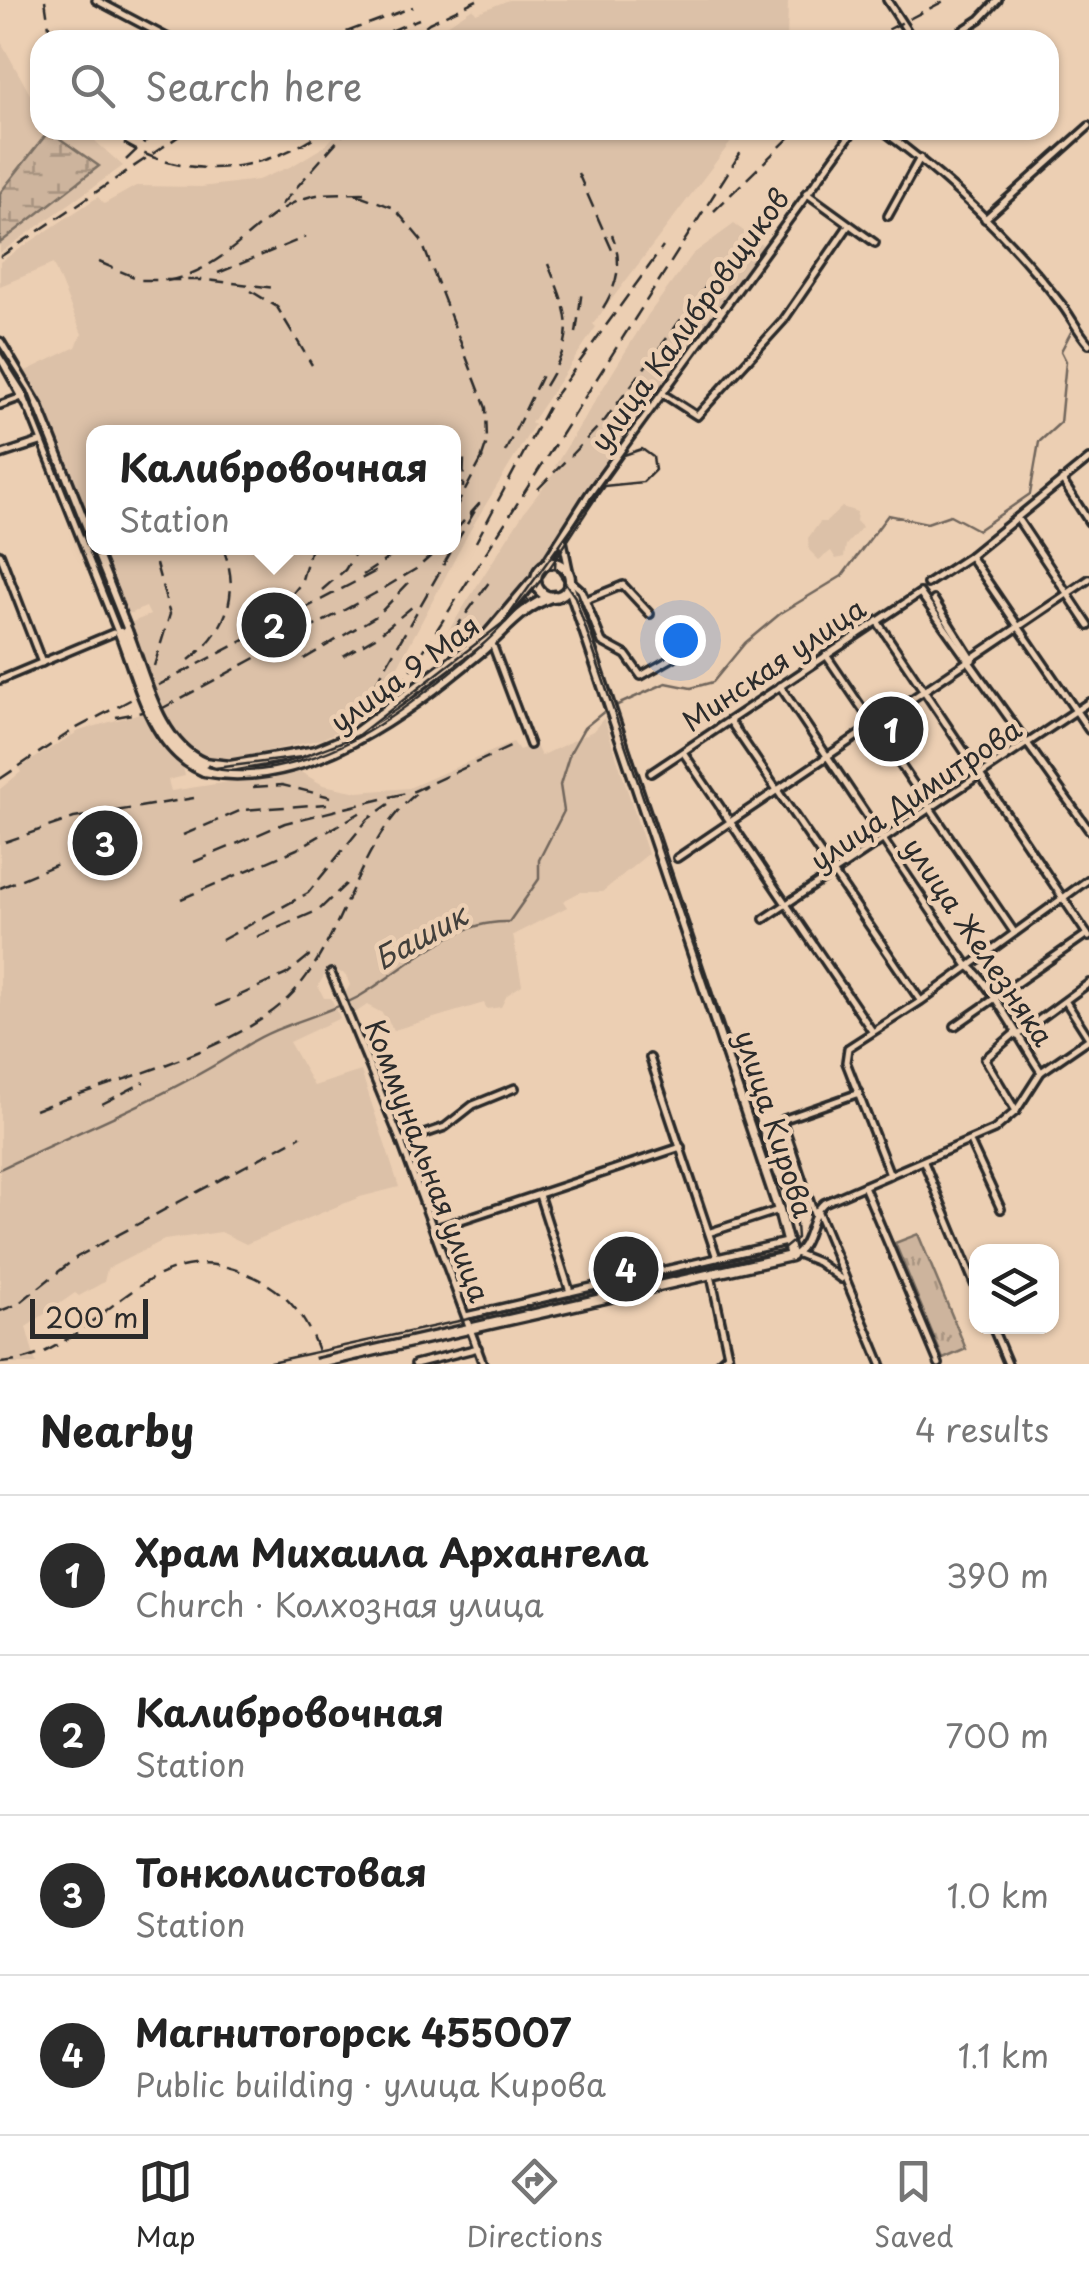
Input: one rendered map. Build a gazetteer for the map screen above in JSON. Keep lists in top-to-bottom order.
{
  "streets": {
    "main road": ["улица 9 Мая", "улица Кирова"],
    "street": [
      "улица Калибровщиков",
      "Минская улица",
      "улица Димитрова",
      "улица Железняка",
      "Коммунальная улица"
    ]
  },
  "crossings": [
    ["улица Калибровщиков", "улица 9 Мая"],
    ["улица Калибровщиков", "улица Кирова"],
    ["Минская улица", "улица Железняка"],
    ["улица 9 Мая", "улица Кирова"],
    ["улица Димитрова", "улица Железняка"],
    ["улица Кирова", "Коммунальная улица"]
  ],
  "water": ["Башик"],
  "scale_bar": "200 m",
  "page": {
    "search": "Search here",
    "popup": ["Калибровочная", "Station"],
    "pins": [
      "2",
      "1",
      "3",
      "4"
    ],
    "scale": "200 m",
    "heading": ["Nearby", "4 results"],
    "list": [
      {
        "mark": "1",
        "name": "Храм Михаила Архангела",
        "note": "Church · Колхозная улица",
        "value": "390 m"
      },
      {
        "mark": "2",
        "name": "Калибровочная",
        "note": "Station",
        "value": "700 m"
      },
      {
        "mark": "3",
        "name": "Тонколистовая",
        "note": "Station",
        "value": "1.0 km"
      },
      {
        "mark": "4",
        "name": "Магнитогорск 455007",
        "note": "Public building · улица Кирова",
        "value": "1.1 km"
      }
    ],
    "nav": ["Map", "Directions", "Saved"]
  }
}
